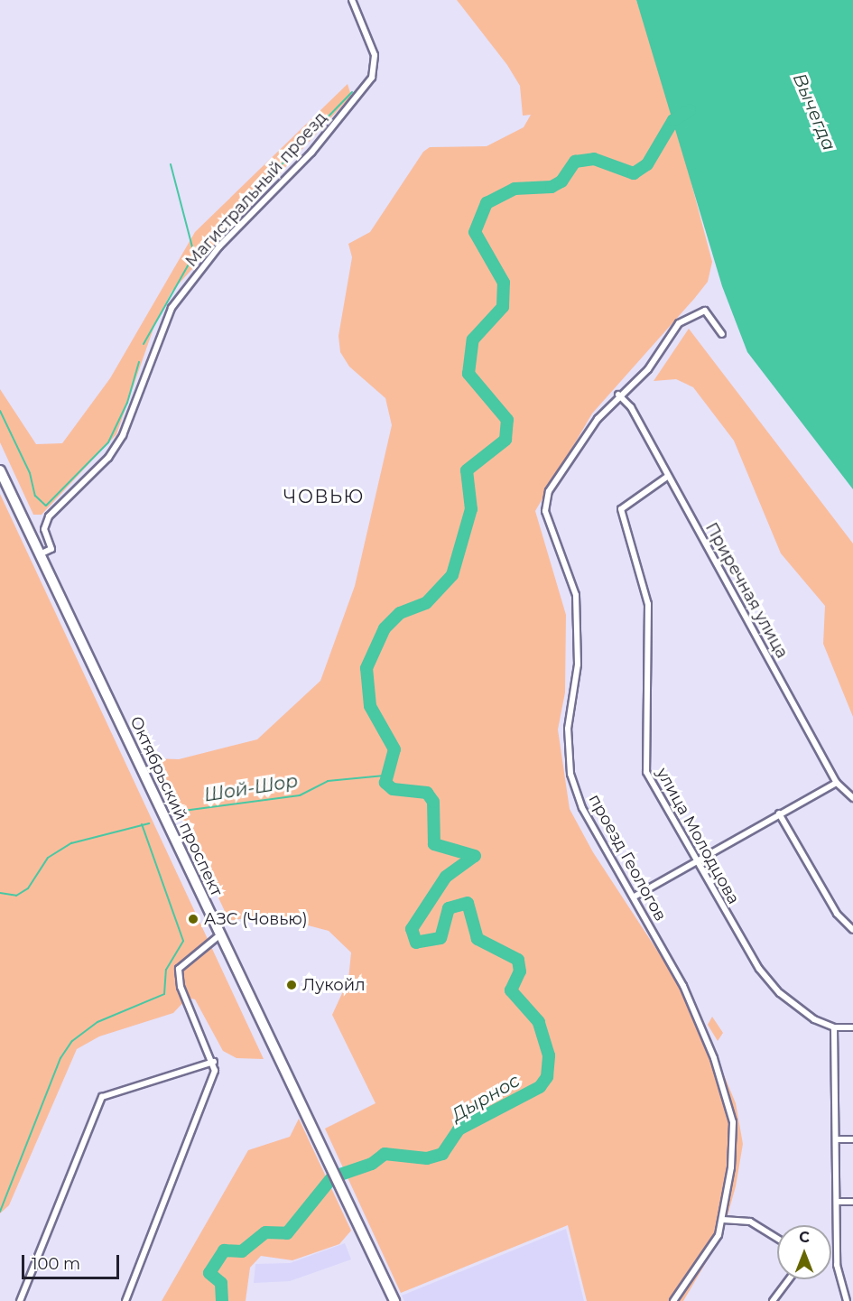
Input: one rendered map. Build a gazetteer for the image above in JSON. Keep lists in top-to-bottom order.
{
  "streets": {
    "main road": ["Октябрьский проспект"],
    "street": [
      "Магистральный проезд",
      "Приречная улица",
      "улица Молодцова",
      "проезд Геологов"
    ]
  },
  "crossings": [
    ["Магистральный проезд", "Октябрьский проспект"],
    ["Приречная улица", "улица Молодцова"],
    ["Приречная улица", "проезд Геологов"]
  ],
  "districts": ["ЧОВЬЮ"],
  "water": ["Вычегда", "Шой-Шор", "Дырнос"],
  "places": ["АЗС (Човью)", "Лукойл"],
  "scale_bar": "100 m",
  "north": "top"
}
